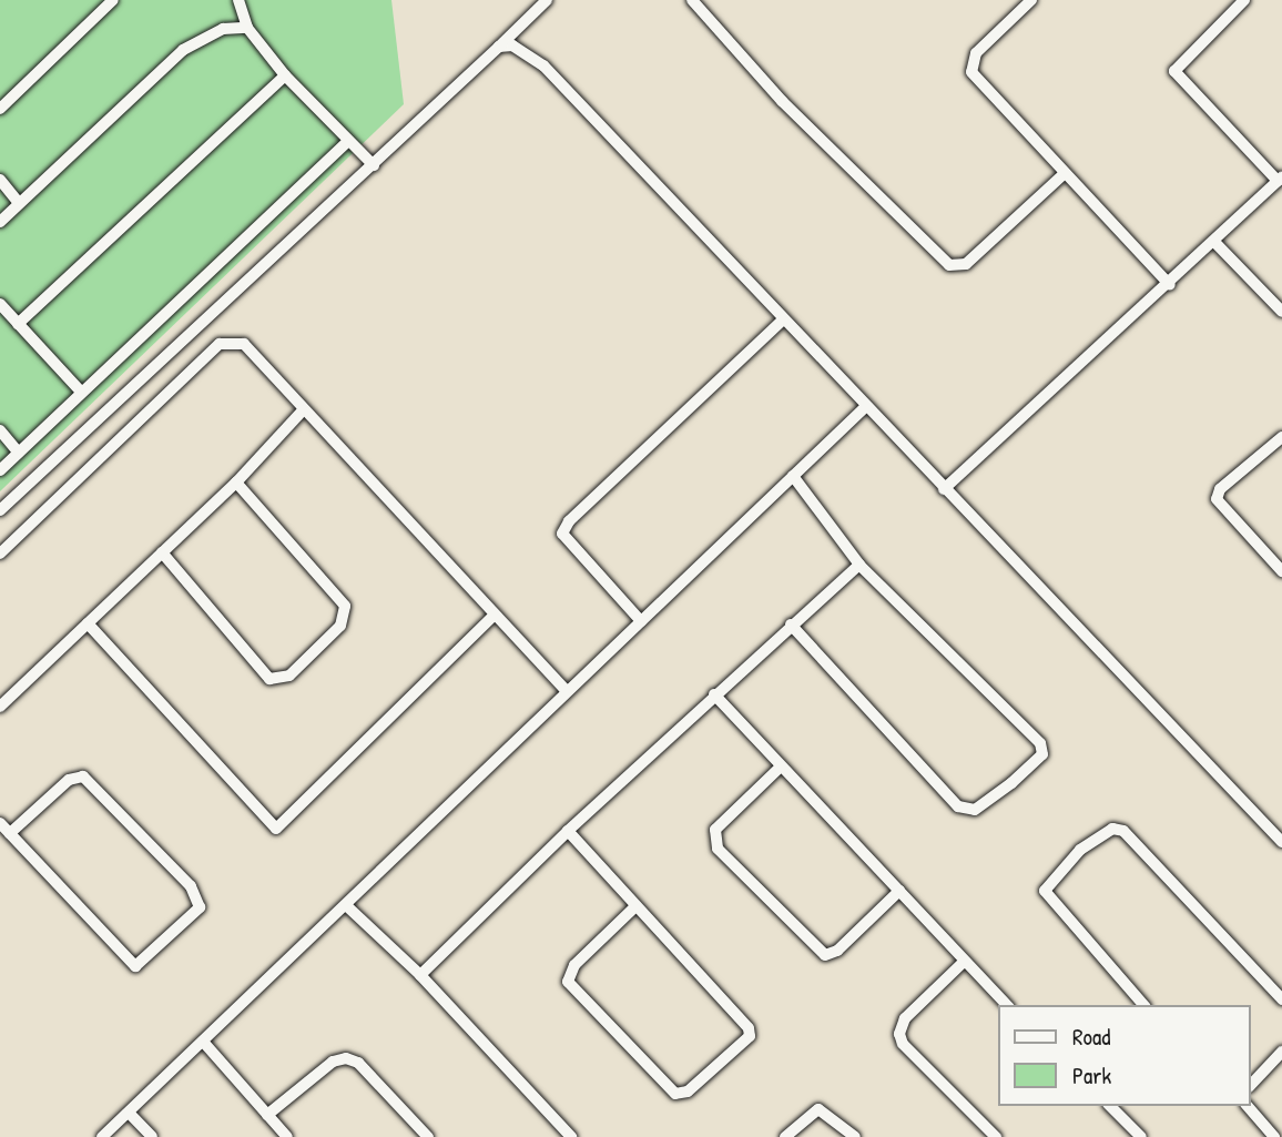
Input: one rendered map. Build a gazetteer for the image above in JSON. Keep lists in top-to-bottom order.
{
  "legend": ["Road", "Park"]
}
